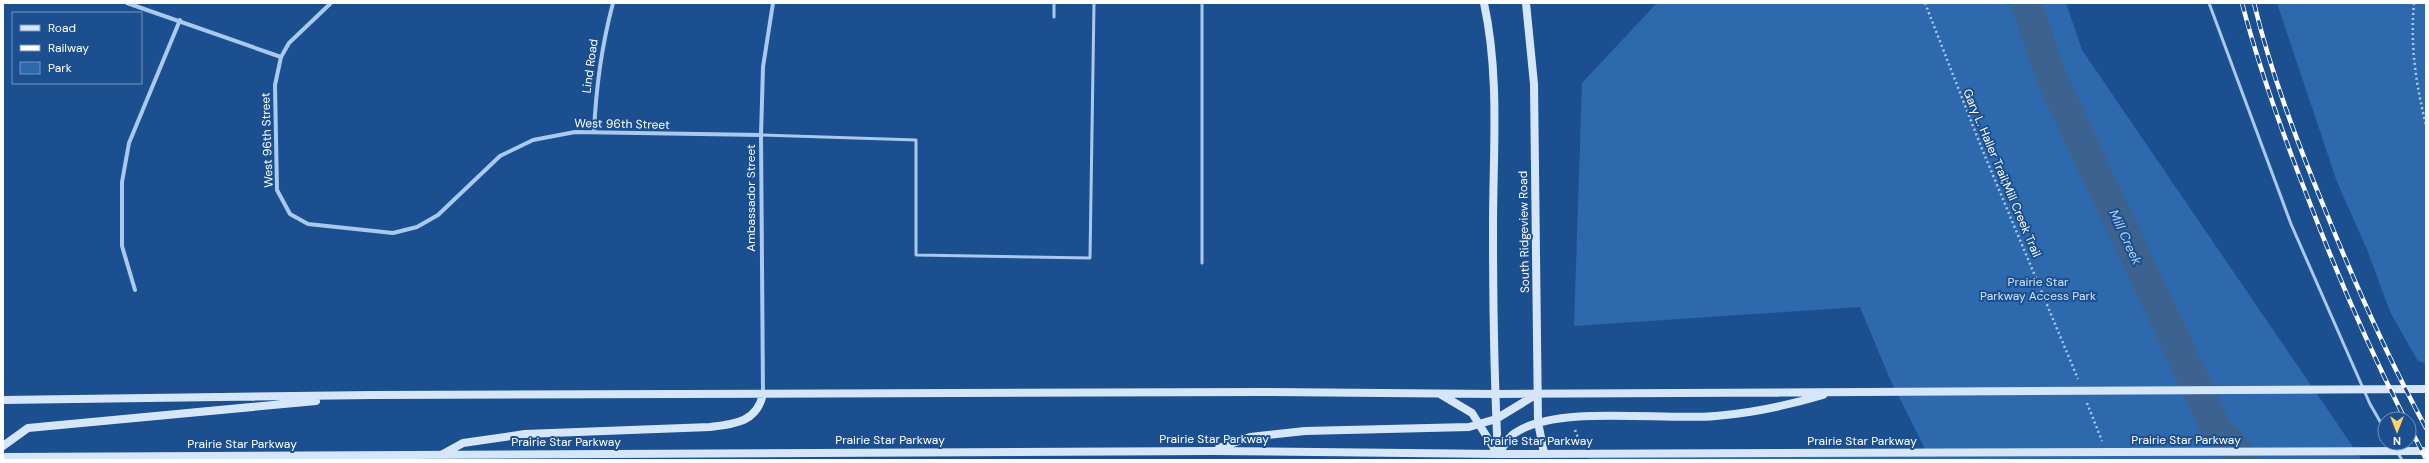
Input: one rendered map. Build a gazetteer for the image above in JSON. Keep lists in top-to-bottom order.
{
  "streets": {
    "main road": ["South Ridgeview Road", "Prairie Star Parkway"],
    "street": ["Lind Road", "West 96th Street", "Ambassador Street"],
    "path": ["Gary L. Haller Trail;Mill Creek Trail"]
  },
  "crossings": [
    ["Lind Road", "West 96th Street"],
    ["West 96th Street", "Ambassador Street"],
    ["South Ridgeview Road", "Prairie Star Parkway"]
  ],
  "water": ["Mill Creek"],
  "parks": ["Prairie Star Parkway Access Park"],
  "legend": ["Road", "Railway", "Park"],
  "north": "bottom"
}
